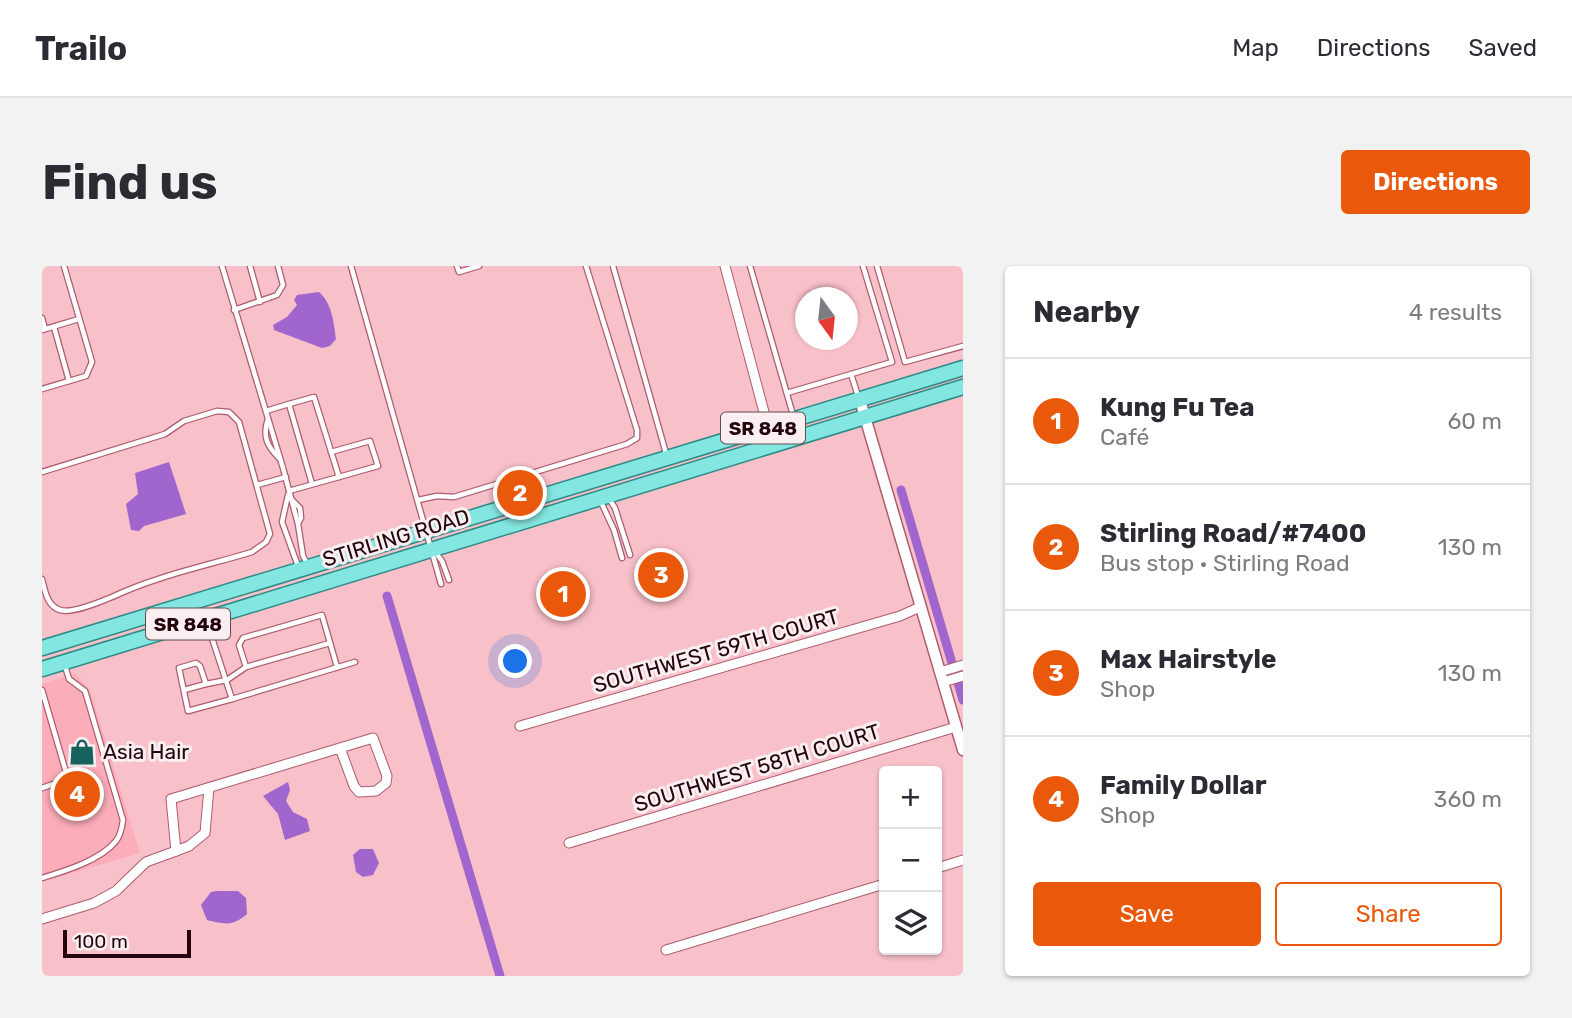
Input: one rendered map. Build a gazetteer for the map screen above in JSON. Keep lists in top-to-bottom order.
{
  "streets": {
    "main road": ["SR 848", "STIRLING ROAD"],
    "street": ["SOUTHWEST 59TH COURT", "SOUTHWEST 58TH COURT"]
  },
  "places": {
    "shop": ["Asia Hair"]
  },
  "scale_bar": "100 m",
  "north": "bottom",
  "page": {
    "header": "Trailo",
    "nav": ["Map", "Directions", "Saved"],
    "buttons": [
      "Directions",
      ["Save", "Share"]
    ],
    "title": "Find us",
    "heading": ["Nearby", "4 results"],
    "list": [
      {
        "mark": "1",
        "name": "Kung Fu Tea",
        "note": "Café",
        "value": "60 m"
      },
      {
        "mark": "2",
        "name": "Stirling Road/#7400",
        "note": "Bus stop · Stirling Road",
        "value": "130 m"
      },
      {
        "mark": "3",
        "name": "Max Hairstyle",
        "note": "Shop",
        "value": "130 m"
      },
      {
        "mark": "4",
        "name": "Family Dollar",
        "note": "Shop",
        "value": "360 m"
      }
    ],
    "pins": [
      "2",
      "3",
      "1",
      "4"
    ],
    "map_buttons": ["+", "−"],
    "scale": "100 m"
  }
}
